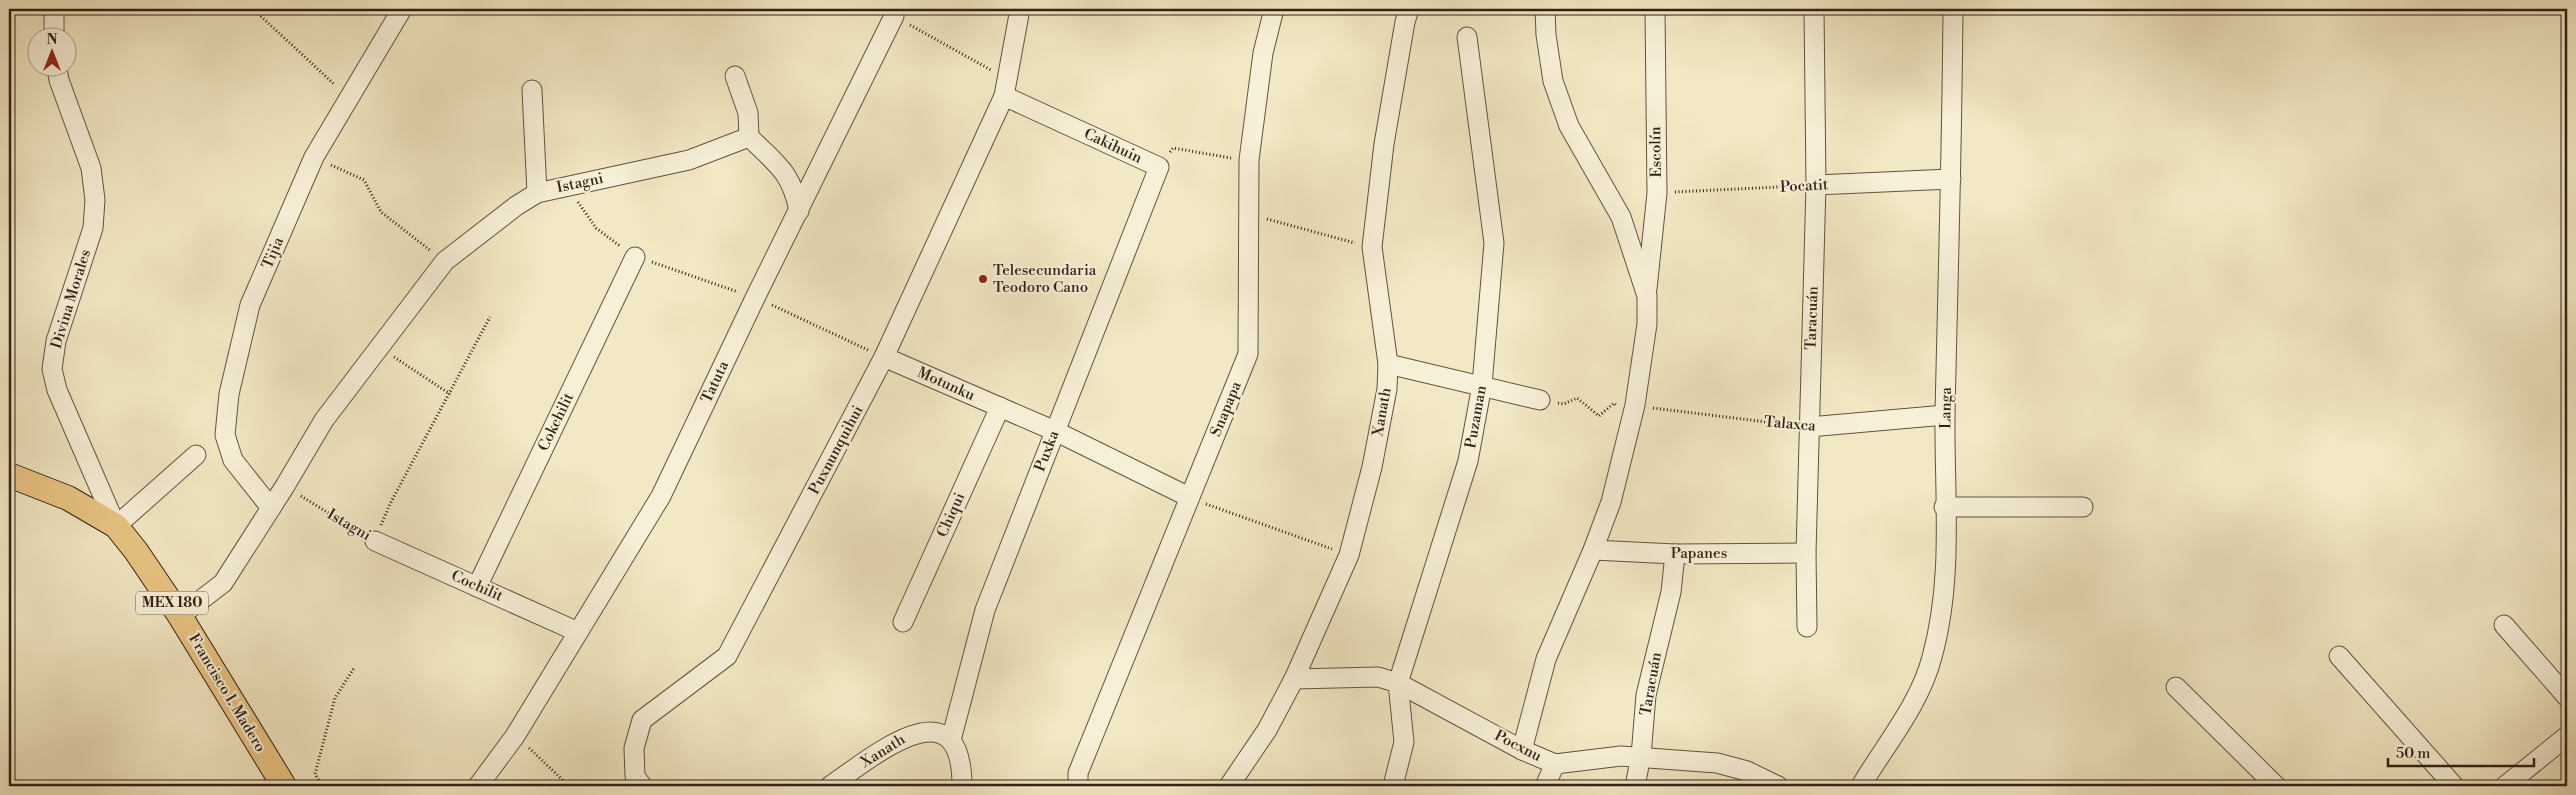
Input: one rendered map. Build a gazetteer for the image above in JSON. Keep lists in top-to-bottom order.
{
  "streets": {
    "main road": ["MEX 180", "Francisco I. Madero"],
    "street": [
      "Cakihuin",
      "Escolín",
      "Istagni",
      "Pocatit",
      "Tijia",
      "Divina Morales",
      "Taracuán",
      "Tatuta",
      "Motunku",
      "Langa",
      "Snapapa",
      "Xanath",
      "Puzaman",
      "Cokchilit",
      "Talaxca",
      "Puxnunquihui",
      "Puxka",
      "Chiqui",
      "Papanes",
      "Cochilit",
      "Pocxnu"
    ]
  },
  "crossings": [
    ["Cakihuin", "Snapapa"],
    ["Cakihuin", "Puxnunquihui"],
    ["Cakihuin", "Puxka"],
    ["Escolín", "Pocatit"],
    ["Istagni", "Tijia"],
    ["Istagni", "Cochilit"],
    ["Istagni", "Francisco I. Madero"],
    ["Pocatit", "Taracuán"],
    ["Pocatit", "Langa"],
    ["Divina Morales", "Francisco I. Madero"],
    ["Taracuán", "Talaxca"],
    ["Taracuán", "Papanes"],
    ["Taracuán", "Pocxnu"],
    ["Tatuta", "Cochilit"],
    ["Motunku", "Snapapa"],
    ["Motunku", "Puxnunquihui"],
    ["Motunku", "Puxka"],
    ["Motunku", "Chiqui"],
    ["Langa", "Talaxca"],
    ["Xanath", "Puxka"],
    ["Xanath", "Pocxnu"],
    ["Puzaman", "Pocxnu"],
    ["Cokchilit", "Cochilit"]
  ],
  "places": ["Telesecundaria Teodoro Cano"],
  "scale_bar": "50 m",
  "north": "top"
}
